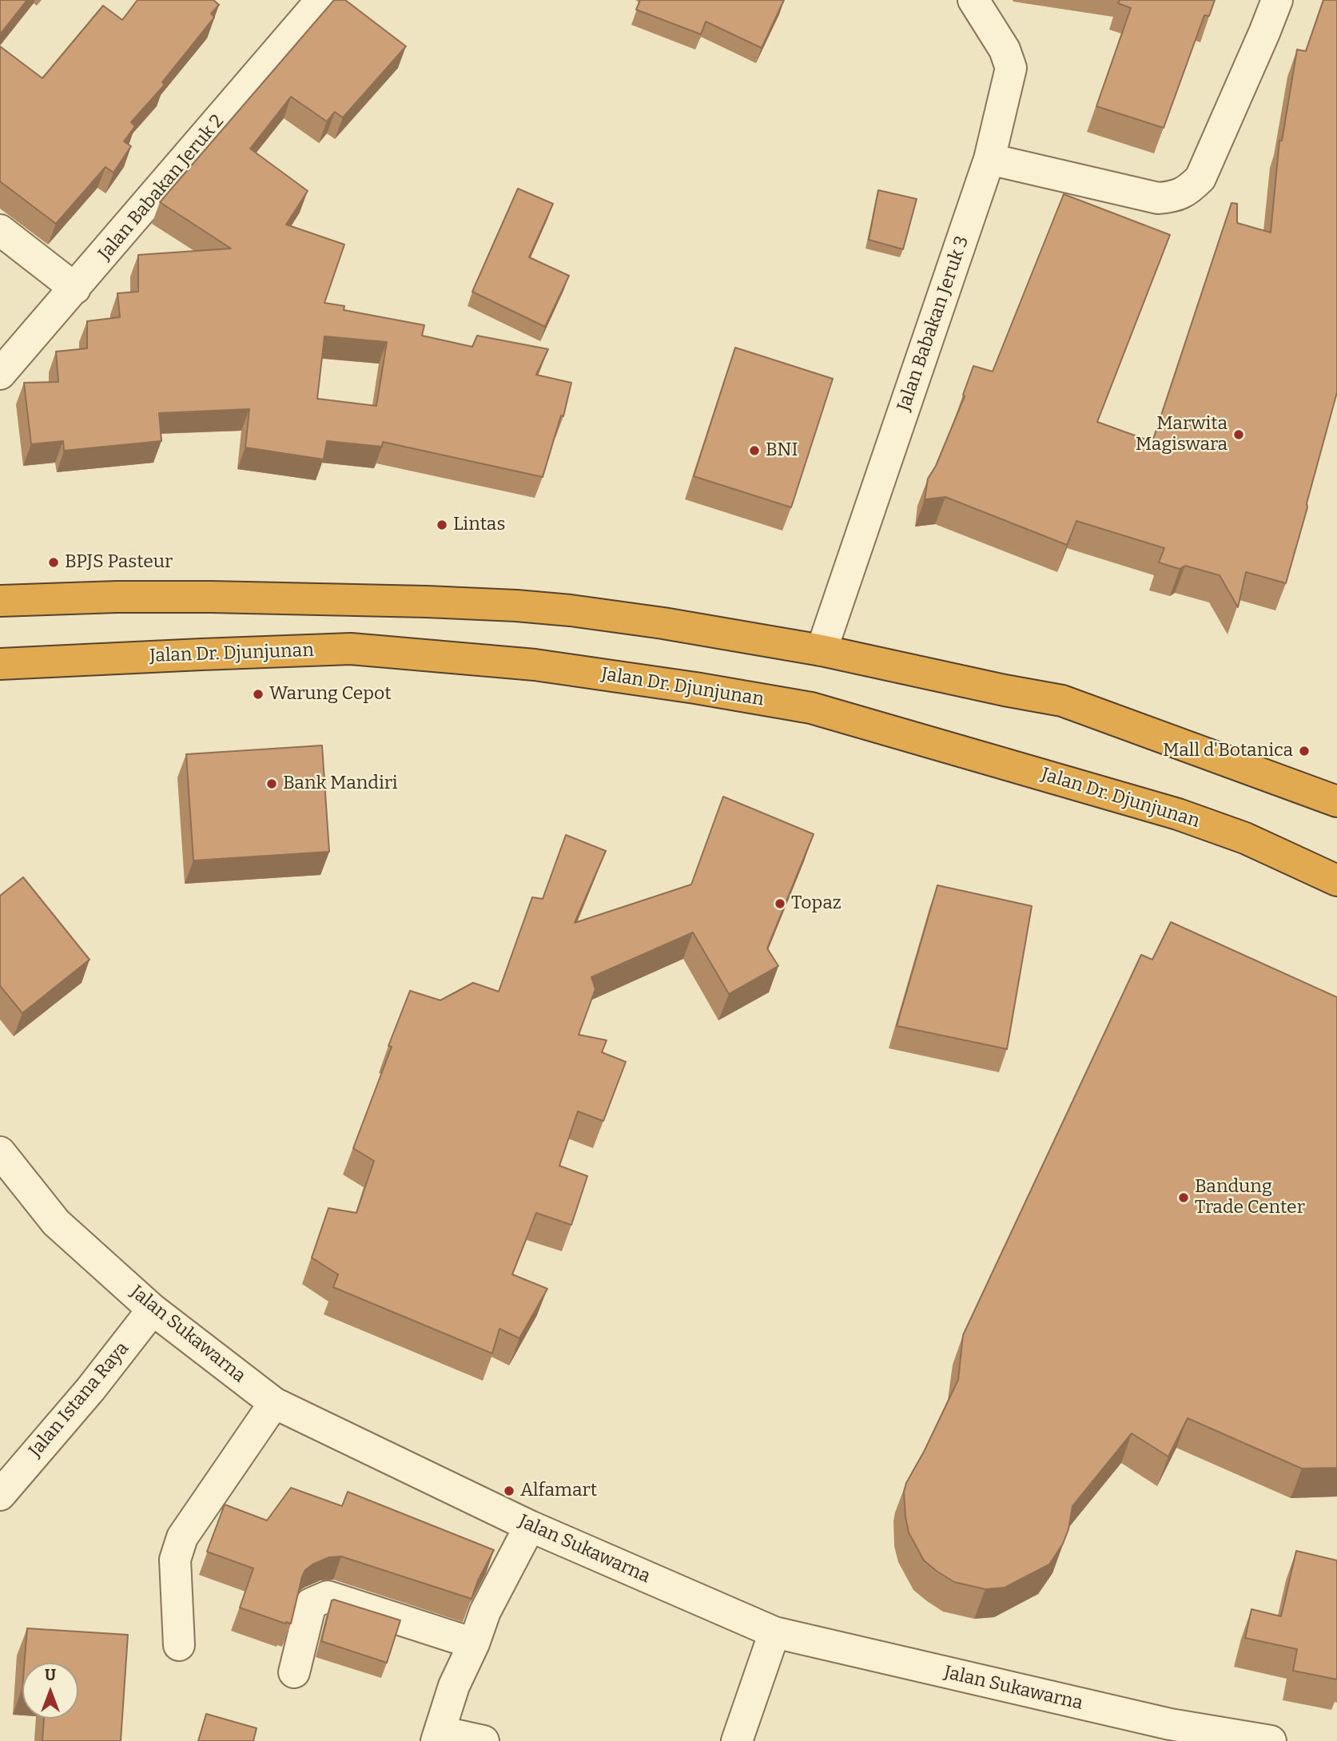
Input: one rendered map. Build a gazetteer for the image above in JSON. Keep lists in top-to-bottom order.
{
  "streets": {
    "highway": ["Jalan Dr. Djunjunan"],
    "street": [
      "Jalan Babakan Jeruk 2",
      "Jalan Babakan Jeruk 3",
      "Jalan Sukawarna",
      "Jalan Istana Raya"
    ]
  },
  "crossings": [
    ["Jalan Sukawarna", "Jalan Istana Raya"]
  ],
  "places": [
    "Marwita Magiswara",
    "BNI",
    "Lintas",
    "BPJS Pasteur",
    "Warung Cepot",
    "Mall d'Botanica",
    "Bank Mandiri",
    "Topaz",
    "Bandung Trade Center",
    "Alfamart"
  ],
  "north": "top"
}
